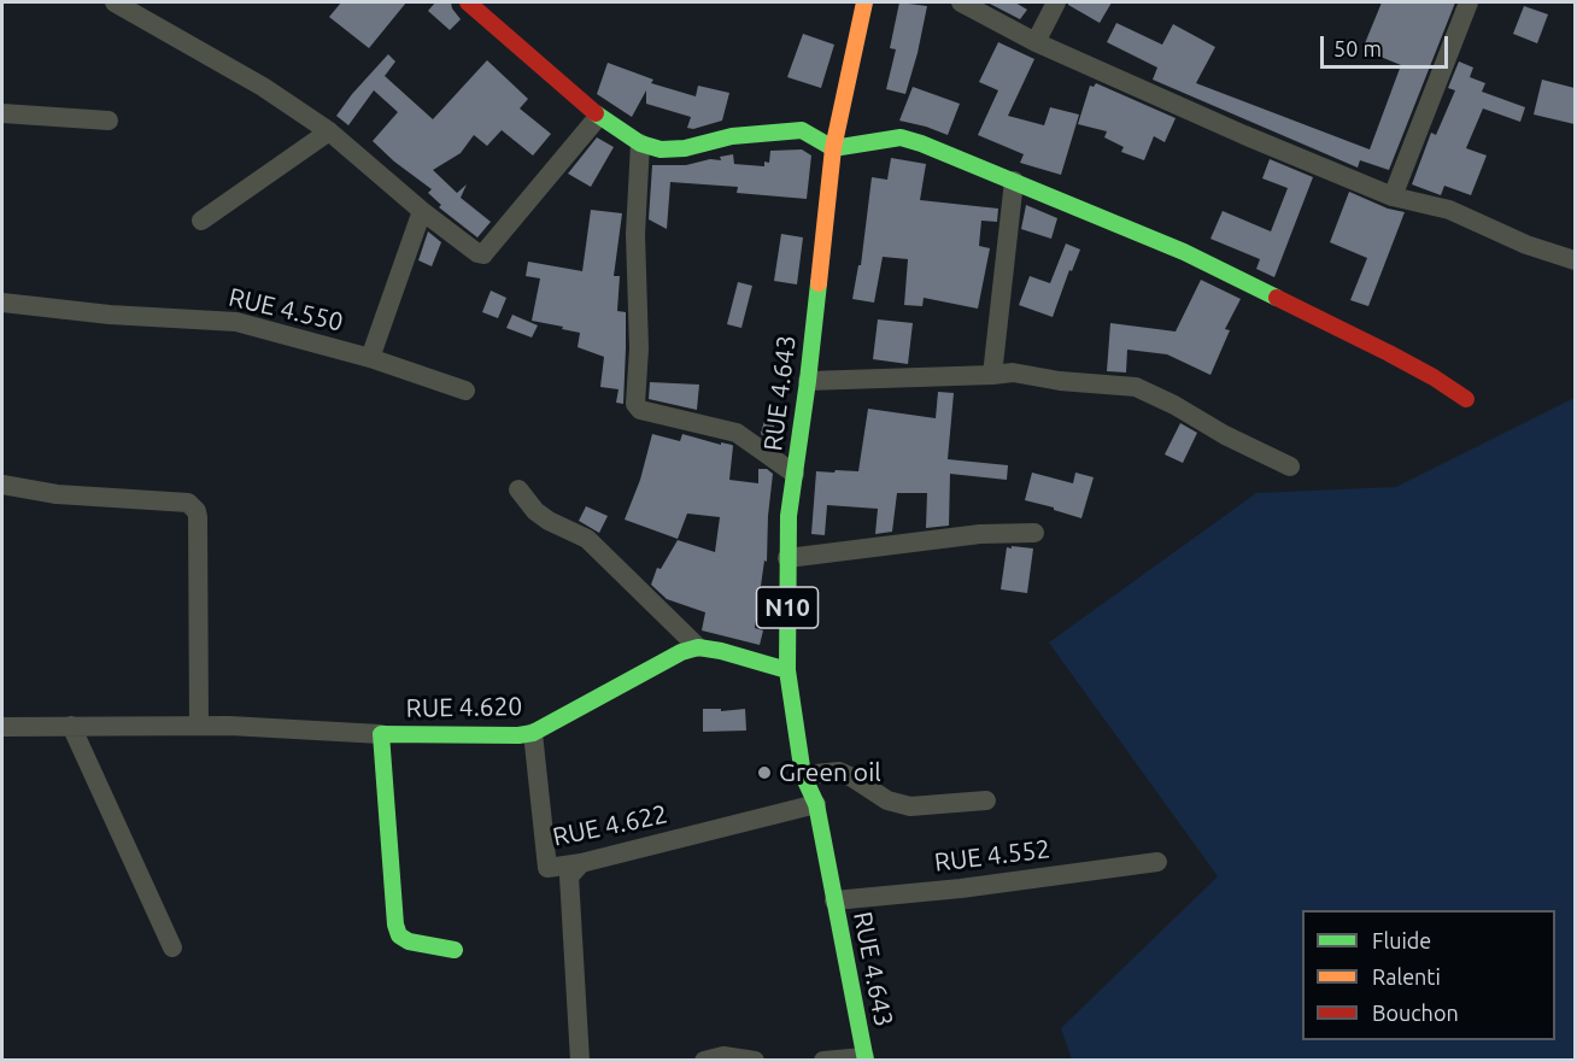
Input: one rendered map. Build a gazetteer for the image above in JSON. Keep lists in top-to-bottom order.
{
  "streets": {
    "main road": ["RUE 4.643", "N10", "RUE 4.620"],
    "street": ["RUE 4.550", "RUE 4.622", "RUE 4.552"]
  },
  "crossings": [
    ["RUE 4.643", "N10"],
    ["RUE 4.643", "RUE 4.622"],
    ["RUE 4.643", "RUE 4.552"],
    ["RUE 4.620", "RUE 4.622"]
  ],
  "places": ["Green oil"],
  "legend": ["Fluide", "Ralenti", "Bouchon"],
  "scale_bar": "50 m"
}
